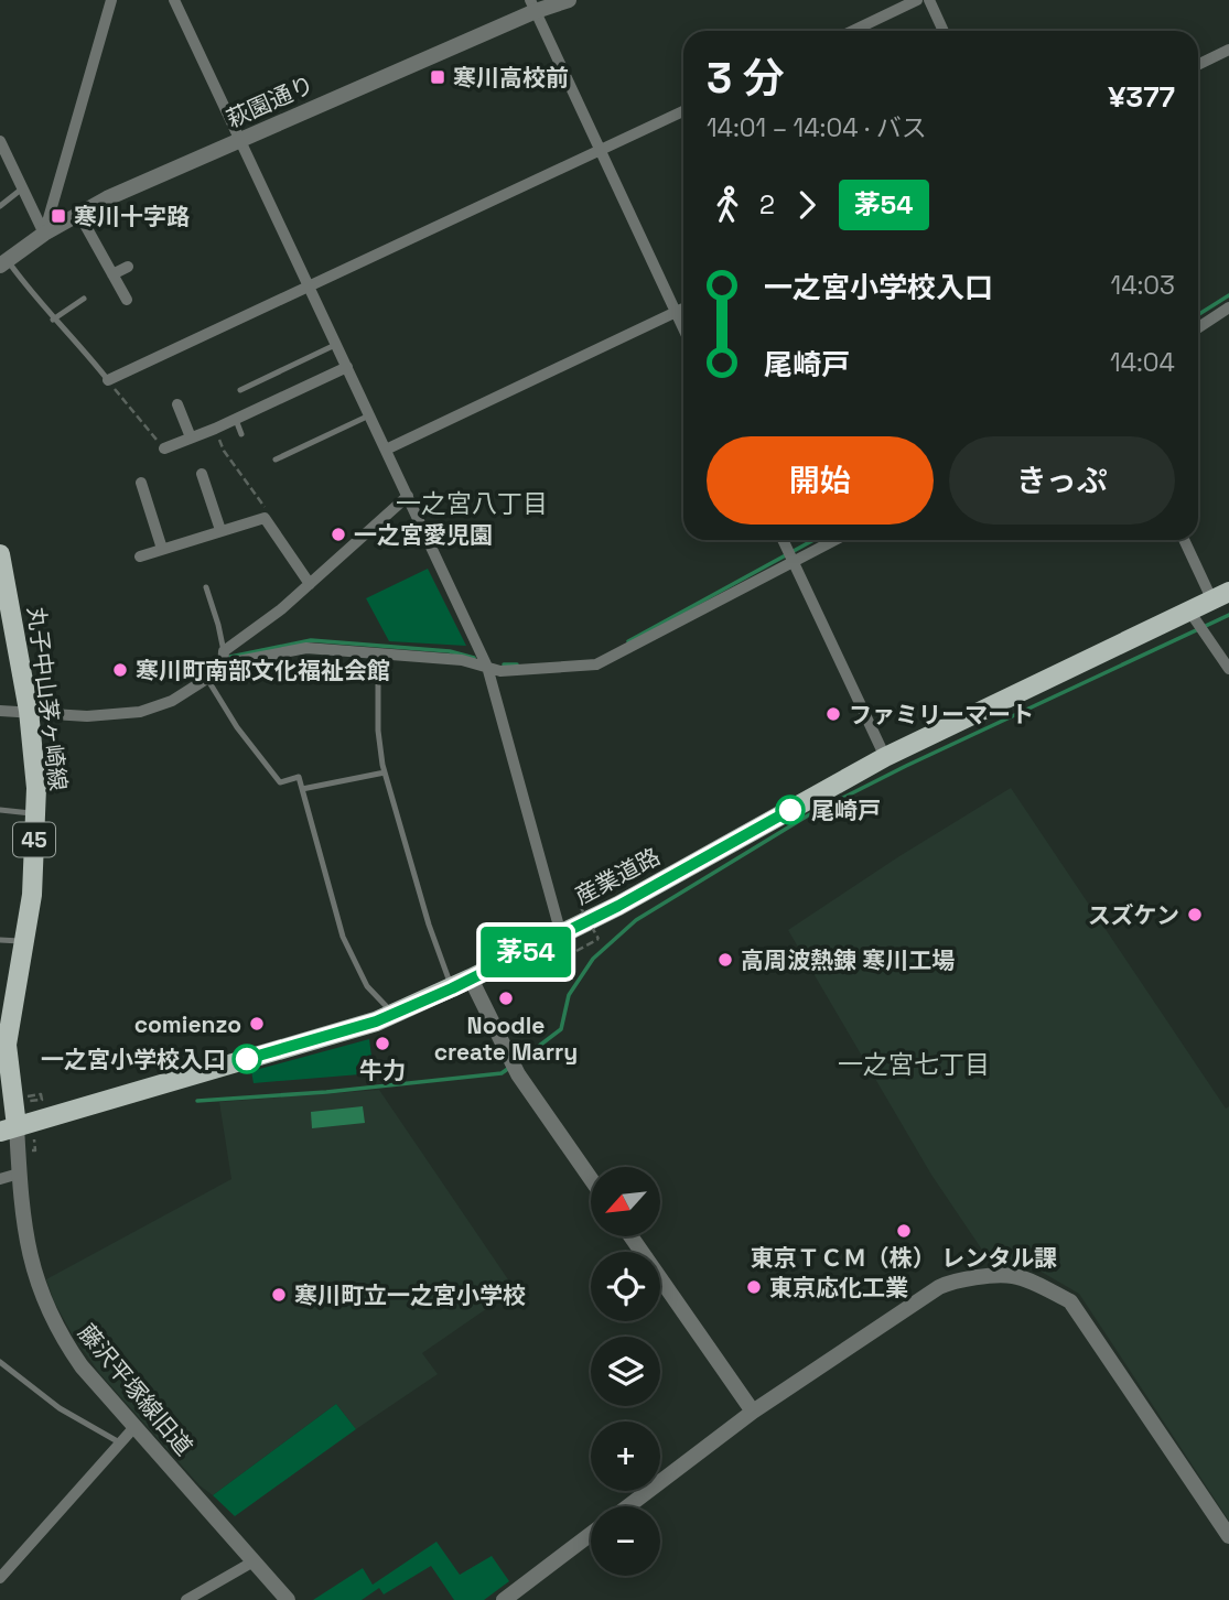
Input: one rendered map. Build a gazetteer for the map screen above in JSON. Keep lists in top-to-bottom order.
{
  "streets": {
    "main road": ["丸子中山茅ヶ崎線", "45", "産業道路"],
    "street": ["萩園通り", "藤沢平塚線旧道"]
  },
  "crossings": [
    ["丸子中山茅ヶ崎線", "産業道路"],
    ["丸子中山茅ヶ崎線", "藤沢平塚線旧道"],
    ["産業道路", "藤沢平塚線旧道"]
  ],
  "districts": ["一之宮八丁目", "一之宮七丁目"],
  "places": {
    "transit": ["寒川高校前", "寒川十字路"],
    "other": [
      "一之宮愛児園",
      "寒川町南部文化福祉会館",
      "ファミリーマート",
      "尾崎戸",
      "スズケン",
      "高周波熱錬 寒川工場",
      "Noodle create Marry",
      "comienzo",
      "牛力",
      "一之宮小学校入口",
      "東京ＴＣＭ（株） レンタル課",
      "東京応化工業",
      "寒川町立一之宮小学校"
    ]
  },
  "lines": ["bus line 茅54"],
  "north": "bottom left",
  "page": {
    "on_map": "茅54",
    "heading": ["3 分", "14:01 – 14:04 · バス", "¥377"],
    "legs": ["2", "茅54"],
    "list": [
      {
        "name": "一之宮小学校入口",
        "value": "14:03"
      },
      {
        "name": "尾崎戸",
        "value": "14:04"
      }
    ],
    "buttons": ["開始", "きっぷ"],
    "map_buttons": ["+", "−"]
  }
}
